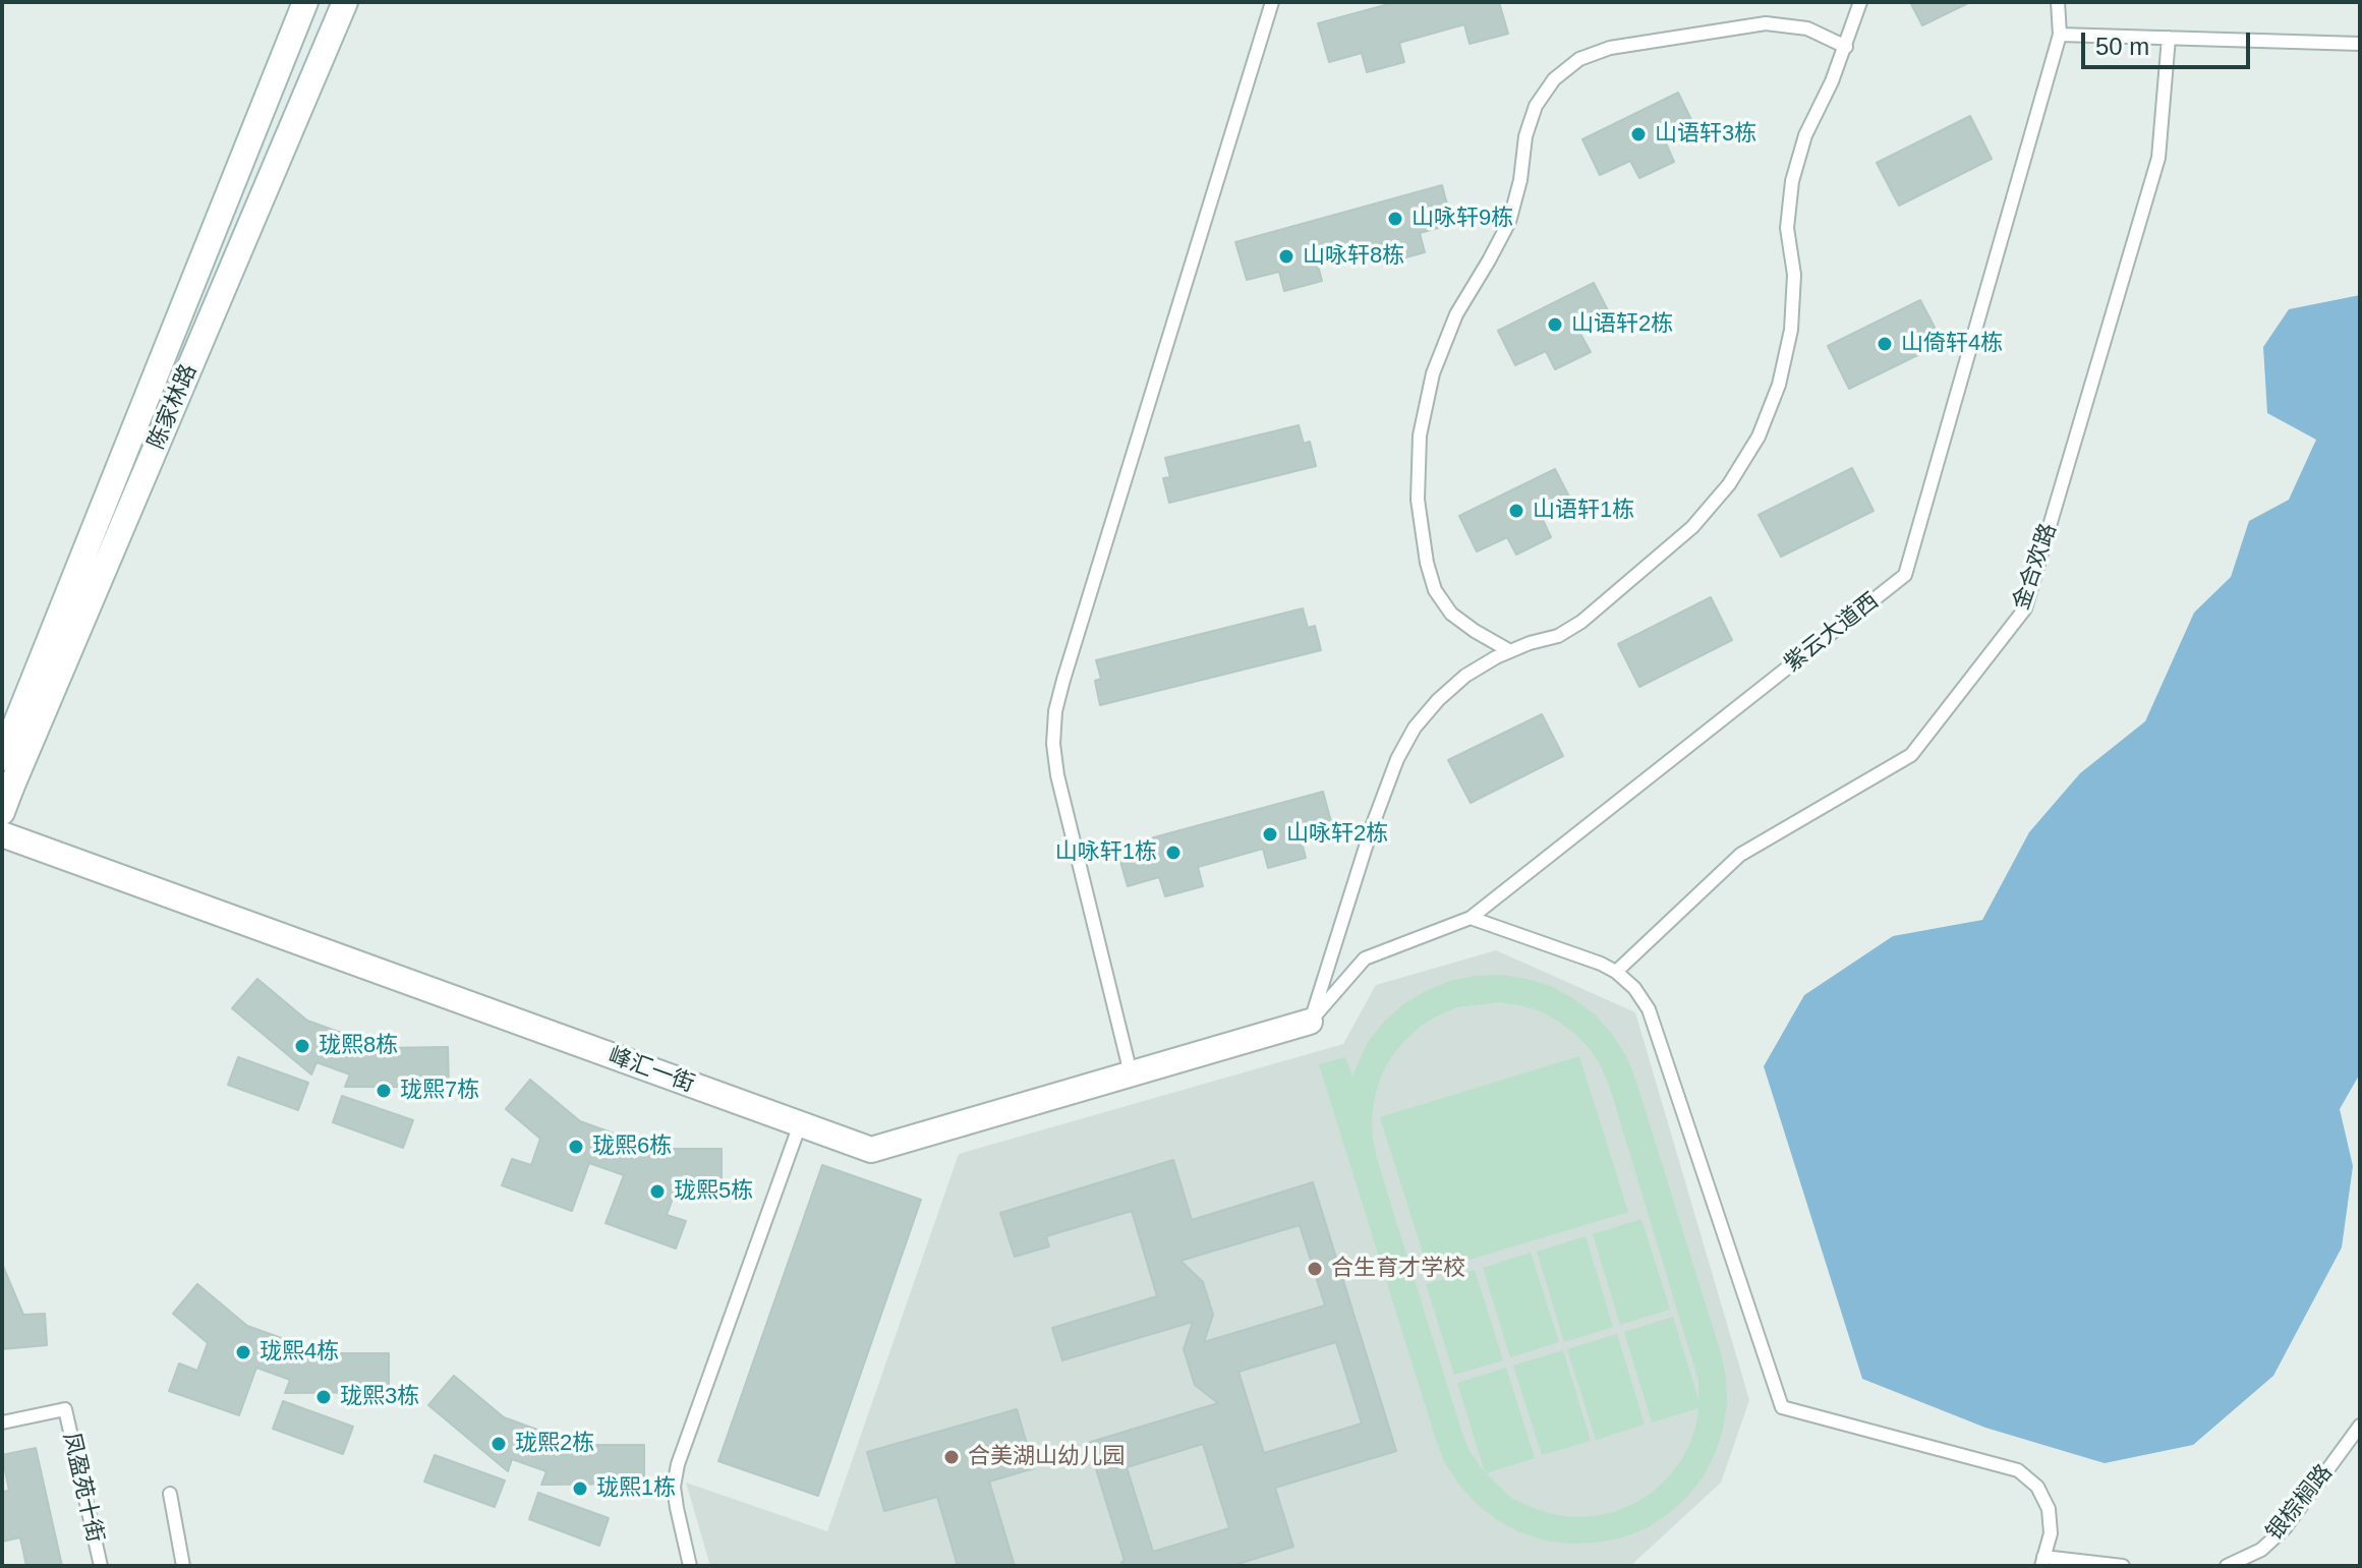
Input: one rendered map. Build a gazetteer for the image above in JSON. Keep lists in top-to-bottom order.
{
  "streets": {
    "main road": ["陈家林路", "峰汇一街"],
    "lane": [
      "金合欢路",
      "紫云大道西",
      "凤盈苑十街",
      "银棕榈路"
    ]
  },
  "crossings": [
    ["紫云大道西", "峰汇一街"]
  ],
  "places": [
    "山语轩3栋",
    "山咏轩9栋",
    "山咏轩8栋",
    "山语轩2栋",
    "山倚轩4栋",
    "山语轩1栋",
    "山咏轩2栋",
    "山咏轩1栋",
    "珑熙8栋",
    "珑熙7栋",
    "珑熙6栋",
    "珑熙5栋",
    "合生育才学校",
    "珑熙4栋",
    "珑熙3栋",
    "珑熙2栋",
    "合美湖山幼儿园",
    "珑熙1栋"
  ],
  "scale_bar": "50 m"
}
